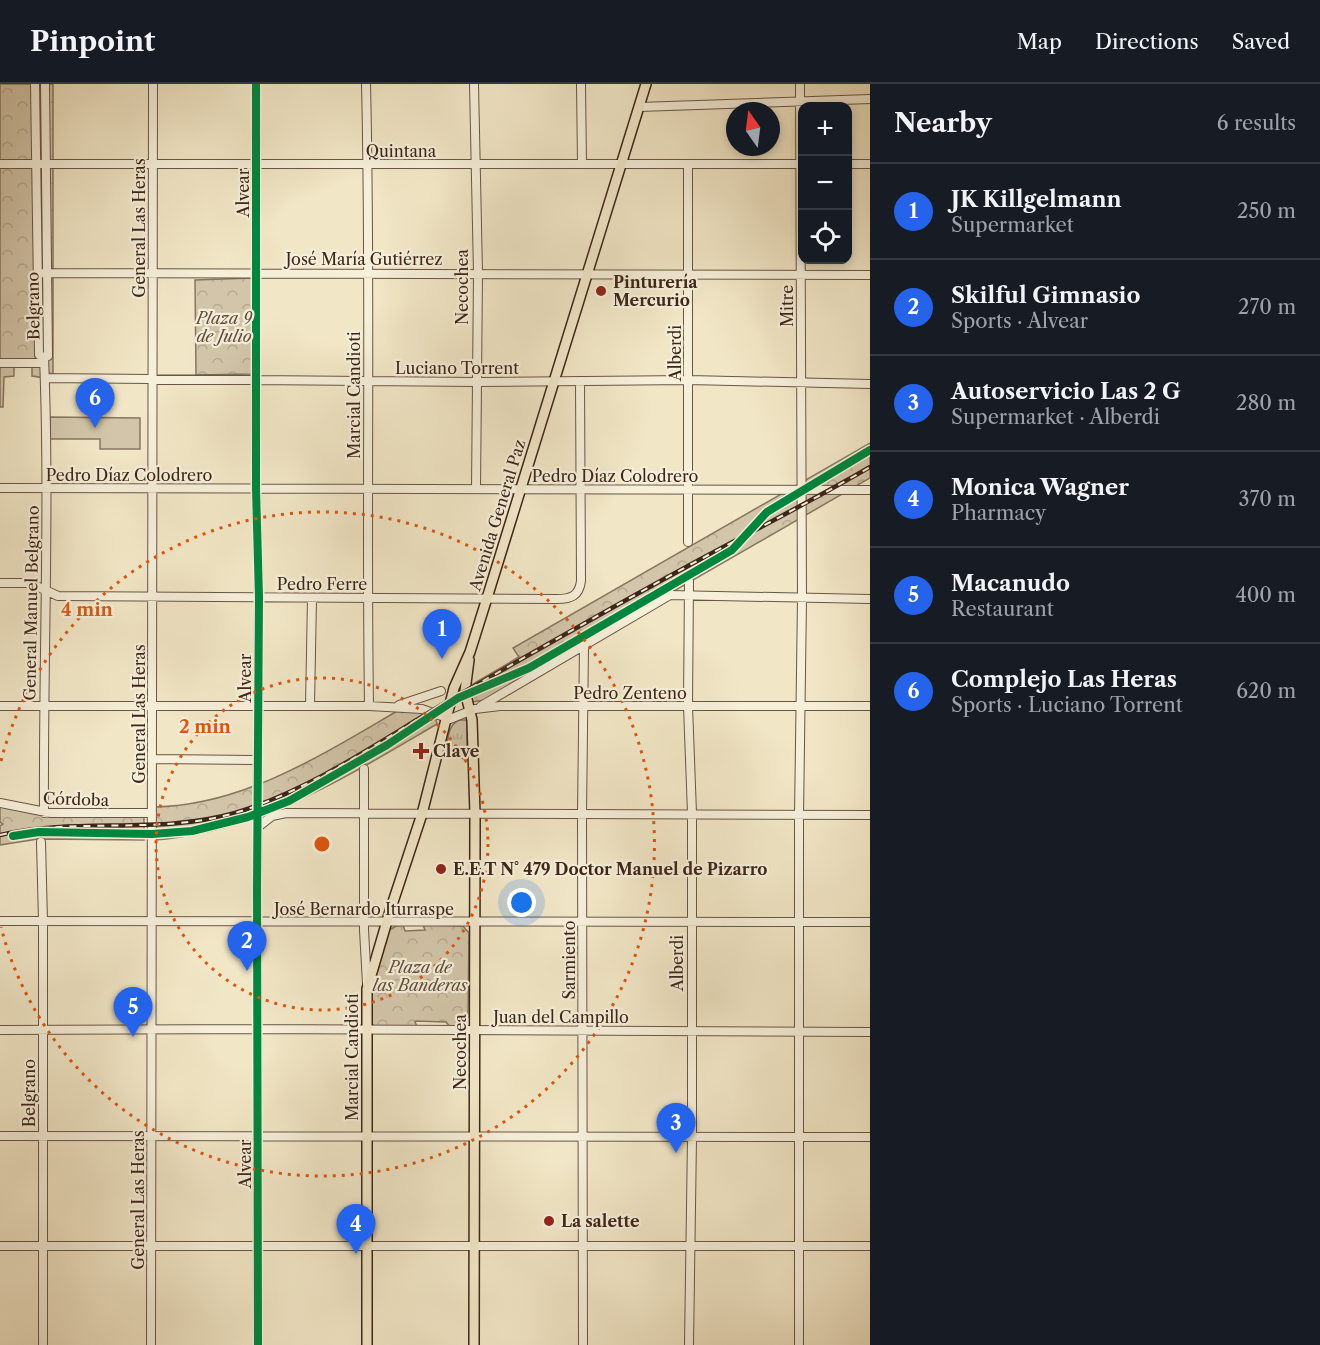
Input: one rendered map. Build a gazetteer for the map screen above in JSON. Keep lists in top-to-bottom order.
{
  "streets": {
    "main road": ["Necochea", "Marcial Candioti", "Avenida General Paz"],
    "street": [
      "Quintana",
      "Alvear",
      "General Las Heras",
      "José María Gutiérrez",
      "Belgrano",
      "Mitre",
      "Alberdi",
      "Luciano Torrent",
      "Pedro Díaz Colodrero",
      "Pedro Ferre",
      "General Manuel Belgrano",
      "Pedro Zenteno",
      "Córdoba",
      "José Bernardo Iturraspe",
      "Sarmiento",
      "Juan del Campillo"
    ]
  },
  "crossings": [
    ["Quintana", "Alvear"],
    ["Quintana", "General Las Heras"],
    ["Quintana", "Necochea"],
    ["Quintana", "Belgrano"],
    ["Quintana", "Alberdi"],
    ["Quintana", "Marcial Candioti"],
    ["Quintana", "Avenida General Paz"],
    ["Alvear", "José María Gutiérrez"],
    ["Alvear", "Luciano Torrent"],
    ["Alvear", "Pedro Díaz Colodrero"],
    ["Alvear", "Pedro Ferre"],
    ["Alvear", "José Bernardo Iturraspe"],
    ["Alvear", "Juan del Campillo"],
    ["General Las Heras", "José María Gutiérrez"],
    ["General Las Heras", "Luciano Torrent"],
    ["General Las Heras", "Pedro Díaz Colodrero"],
    ["General Las Heras", "Pedro Ferre"],
    ["General Las Heras", "Córdoba"],
    ["General Las Heras", "José Bernardo Iturraspe"],
    ["General Las Heras", "Juan del Campillo"],
    ["José María Gutiérrez", "Necochea"],
    ["José María Gutiérrez", "Belgrano"],
    ["José María Gutiérrez", "Mitre"],
    ["José María Gutiérrez", "Alberdi"],
    ["José María Gutiérrez", "Marcial Candioti"],
    ["José María Gutiérrez", "Avenida General Paz"],
    ["Necochea", "Luciano Torrent"],
    ["Necochea", "Pedro Díaz Colodrero"],
    ["Necochea", "Avenida General Paz"],
    ["Necochea", "Pedro Zenteno"],
    ["Necochea", "José Bernardo Iturraspe"],
    ["Necochea", "Juan del Campillo"],
    ["Belgrano", "General Manuel Belgrano"],
    ["Belgrano", "José Bernardo Iturraspe"],
    ["Belgrano", "Juan del Campillo"],
    ["Mitre", "Luciano Torrent"],
    ["Mitre", "Pedro Díaz Colodrero"],
    ["Mitre", "Pedro Zenteno"],
    ["Mitre", "José Bernardo Iturraspe"],
    ["Mitre", "Juan del Campillo"],
    ["Alberdi", "Luciano Torrent"],
    ["Alberdi", "Pedro Díaz Colodrero"],
    ["Alberdi", "Pedro Zenteno"],
    ["Alberdi", "José Bernardo Iturraspe"],
    ["Alberdi", "Juan del Campillo"],
    ["Luciano Torrent", "Marcial Candioti"],
    ["Luciano Torrent", "Avenida General Paz"],
    ["Luciano Torrent", "General Manuel Belgrano"],
    ["Marcial Candioti", "Pedro Díaz Colodrero"],
    ["Marcial Candioti", "Avenida General Paz"],
    ["Marcial Candioti", "Pedro Ferre"],
    ["Marcial Candioti", "José Bernardo Iturraspe"],
    ["Marcial Candioti", "Juan del Campillo"],
    ["Pedro Díaz Colodrero", "Avenida General Paz"],
    ["Pedro Díaz Colodrero", "Pedro Ferre"],
    ["Pedro Díaz Colodrero", "General Manuel Belgrano"],
    ["Avenida General Paz", "Pedro Ferre"],
    ["Avenida General Paz", "Pedro Zenteno"],
    ["Avenida General Paz", "José Bernardo Iturraspe"],
    ["Pedro Ferre", "General Manuel Belgrano"],
    ["General Manuel Belgrano", "Córdoba"],
    ["Pedro Zenteno", "Sarmiento"],
    ["José Bernardo Iturraspe", "Sarmiento"],
    ["Sarmiento", "Juan del Campillo"]
  ],
  "parks": ["Plaza 9 de Julio", "Plaza de las Banderas"],
  "places": {
    "other": ["Pinturería Mercurio", "E.E.T N° 479 Doctor Manuel de Pizarro", "La salette"],
    "health": ["Clave"]
  },
  "north": "top",
  "page": {
    "header": "Pinpoint",
    "nav": ["Map", "Directions", "Saved"],
    "heading": ["Nearby", "6 results"],
    "map_buttons": ["+", "−"],
    "list": [
      {
        "mark": "1",
        "name": "JK Killgelmann",
        "note": "Supermarket",
        "value": "250 m"
      },
      {
        "mark": "2",
        "name": "Skilful Gimnasio",
        "note": "Sports · Alvear",
        "value": "270 m"
      },
      {
        "mark": "3",
        "name": "Autoservicio Las 2 G",
        "note": "Supermarket · Alberdi",
        "value": "280 m"
      },
      {
        "mark": "4",
        "name": "Monica Wagner",
        "note": "Pharmacy",
        "value": "370 m"
      },
      {
        "mark": "5",
        "name": "Macanudo",
        "note": "Restaurant",
        "value": "400 m"
      },
      {
        "mark": "6",
        "name": "Complejo Las Heras",
        "note": "Sports · Luciano Torrent",
        "value": "620 m"
      }
    ],
    "pins": [
      "6",
      "1",
      "2",
      "5",
      "3",
      "4"
    ]
  },
  "rings": ["4 min", "2 min"]
}
